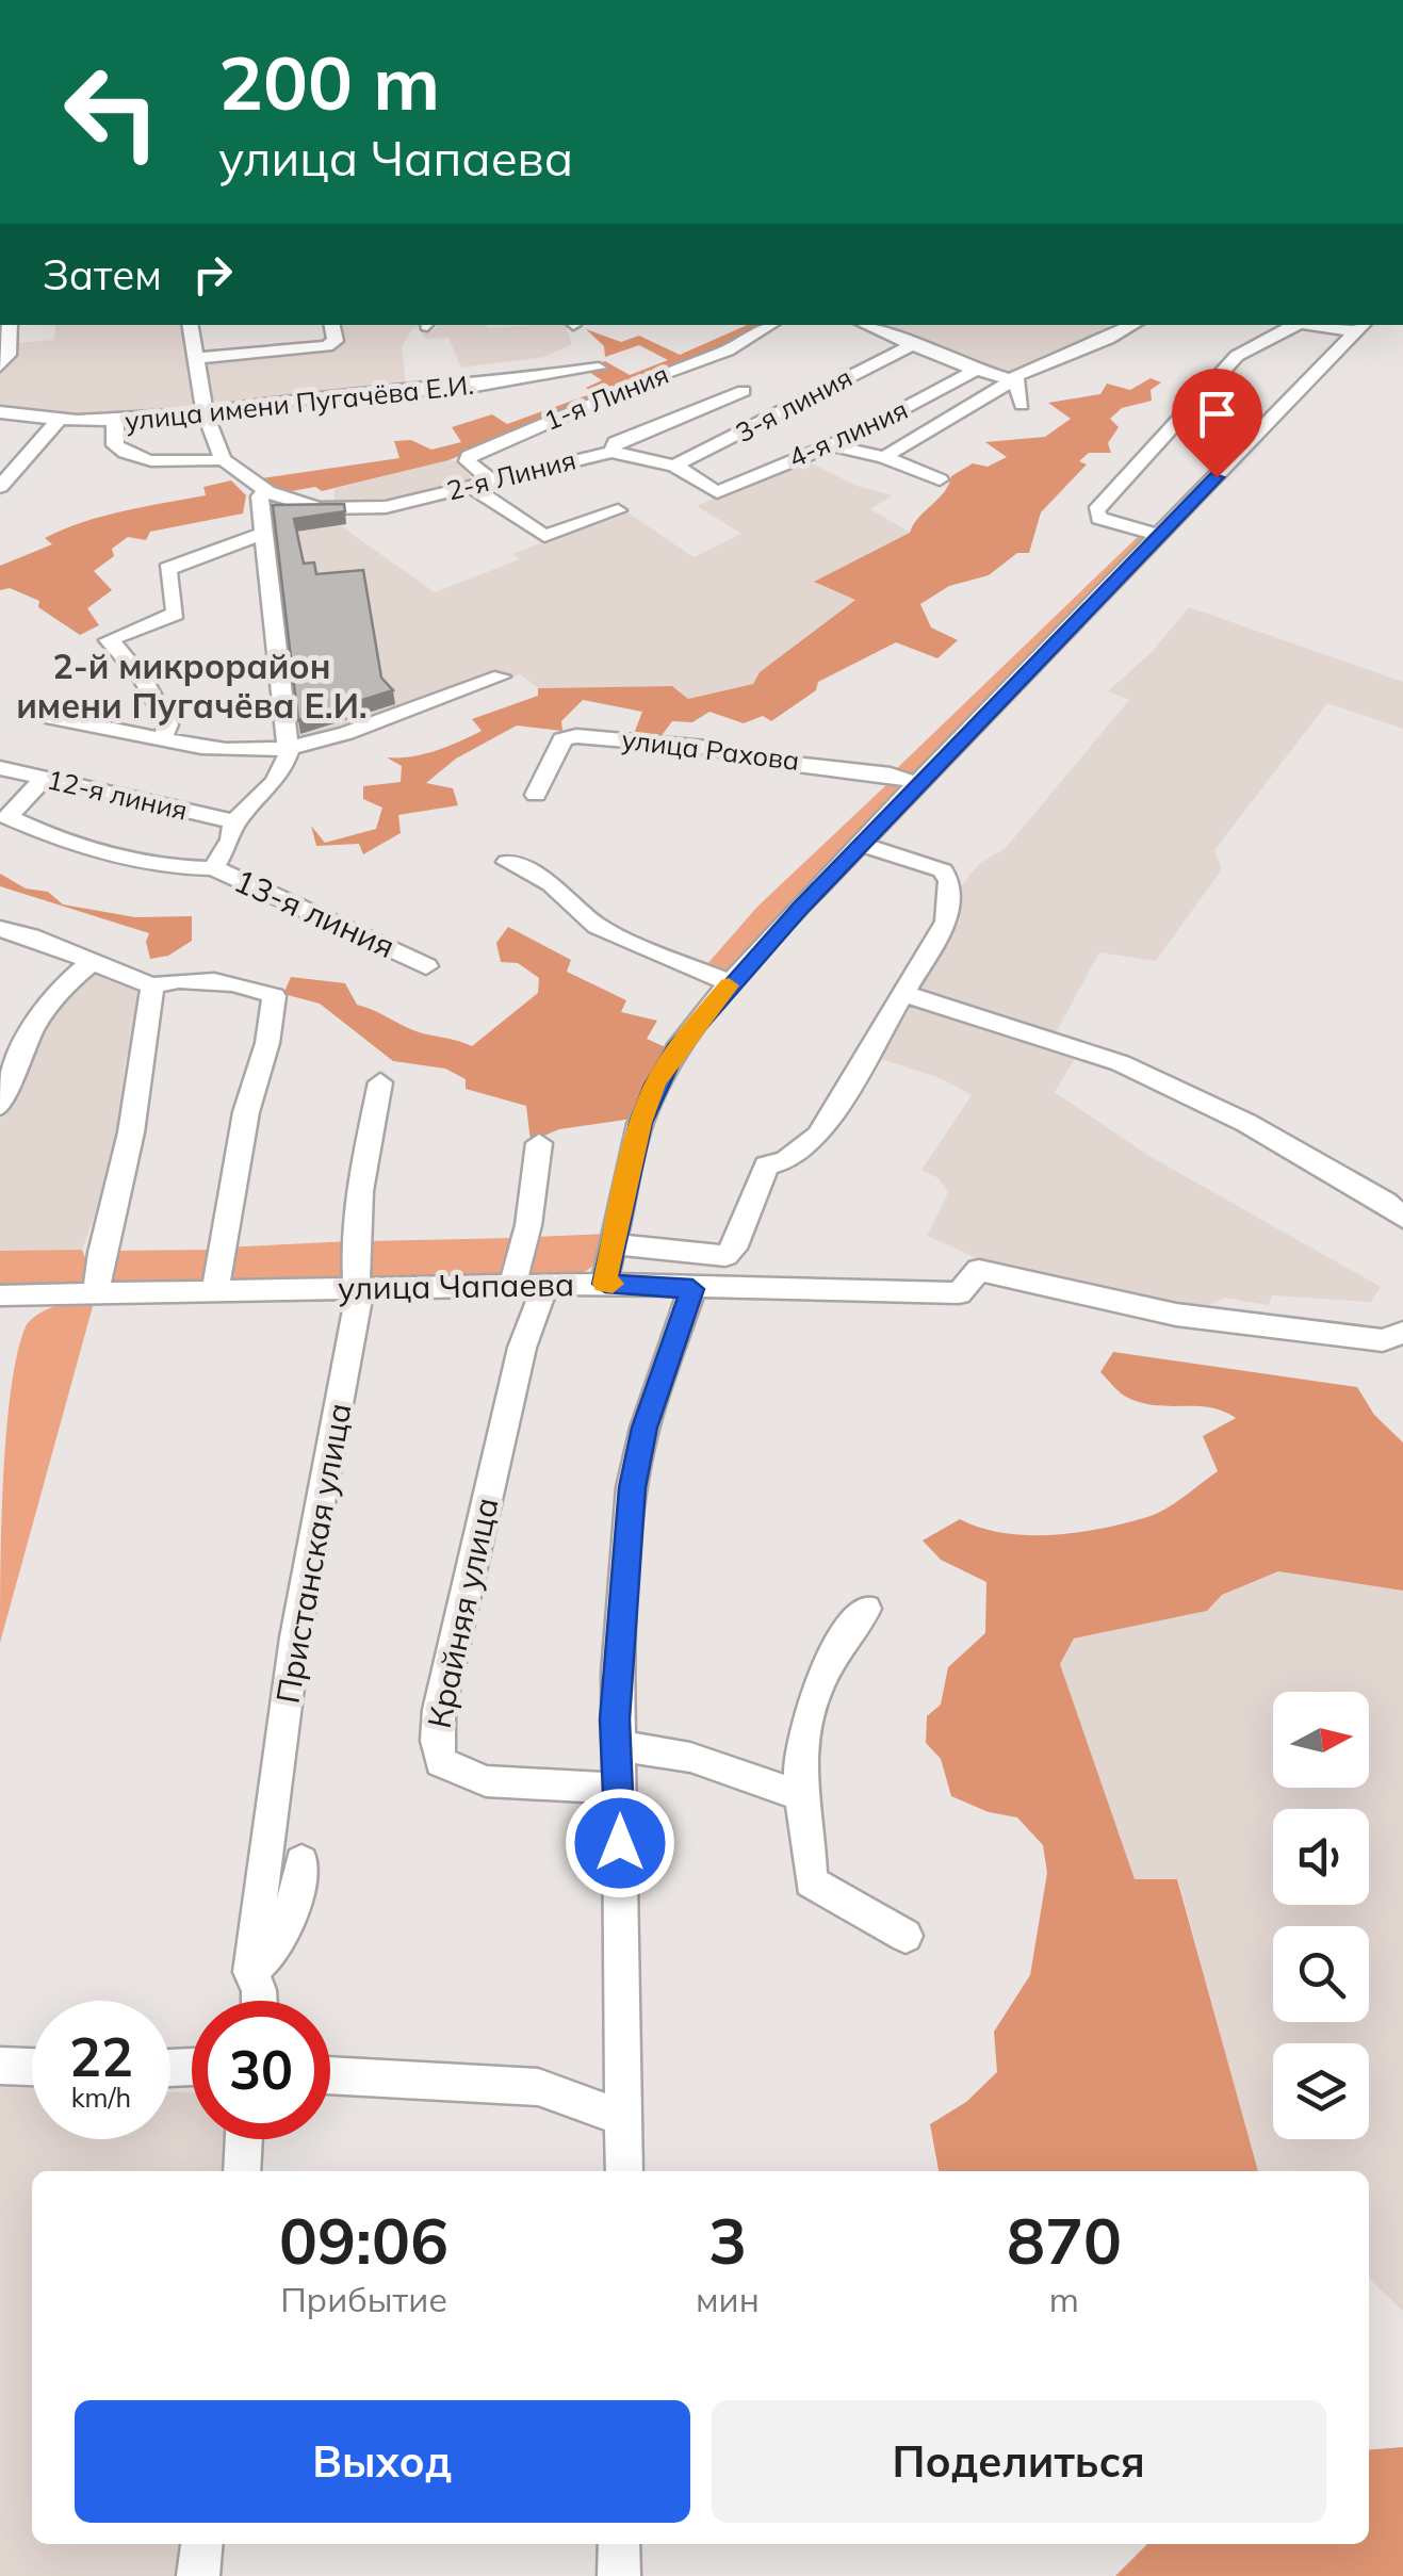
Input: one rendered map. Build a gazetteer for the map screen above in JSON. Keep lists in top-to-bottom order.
{
  "streets": {
    "street": [
      "1-я Линия",
      "улица имени Пугачёва Е.И.",
      "3-я линия",
      "4-я линия",
      "2-я Линия",
      "улица Рахова",
      "12-я линия",
      "13-я линия",
      "улица Чапаева",
      "Пристанская улица",
      "Крайняя улица"
    ]
  },
  "crossings": [
    ["1-я Линия", "2-я Линия"],
    ["3-я линия", "4-я линия"],
    ["12-я линия", "13-я линия"],
    ["улица Чапаева", "Пристанская улица"],
    ["улица Чапаева", "Крайняя улица"]
  ],
  "districts": ["2-й микрорайон имени Пугачёва Е.И."],
  "north": "right",
  "page": {
    "turn": ["200 m", "улица Чапаева"],
    "then": "Затем",
    "speed": "22 km/h",
    "limit": "30",
    "eta": [
      "09:06",
      "Прибытие",
      "3",
      "мин",
      "870",
      "m"
    ],
    "buttons": ["Выход", "Поделиться"]
  }
}
